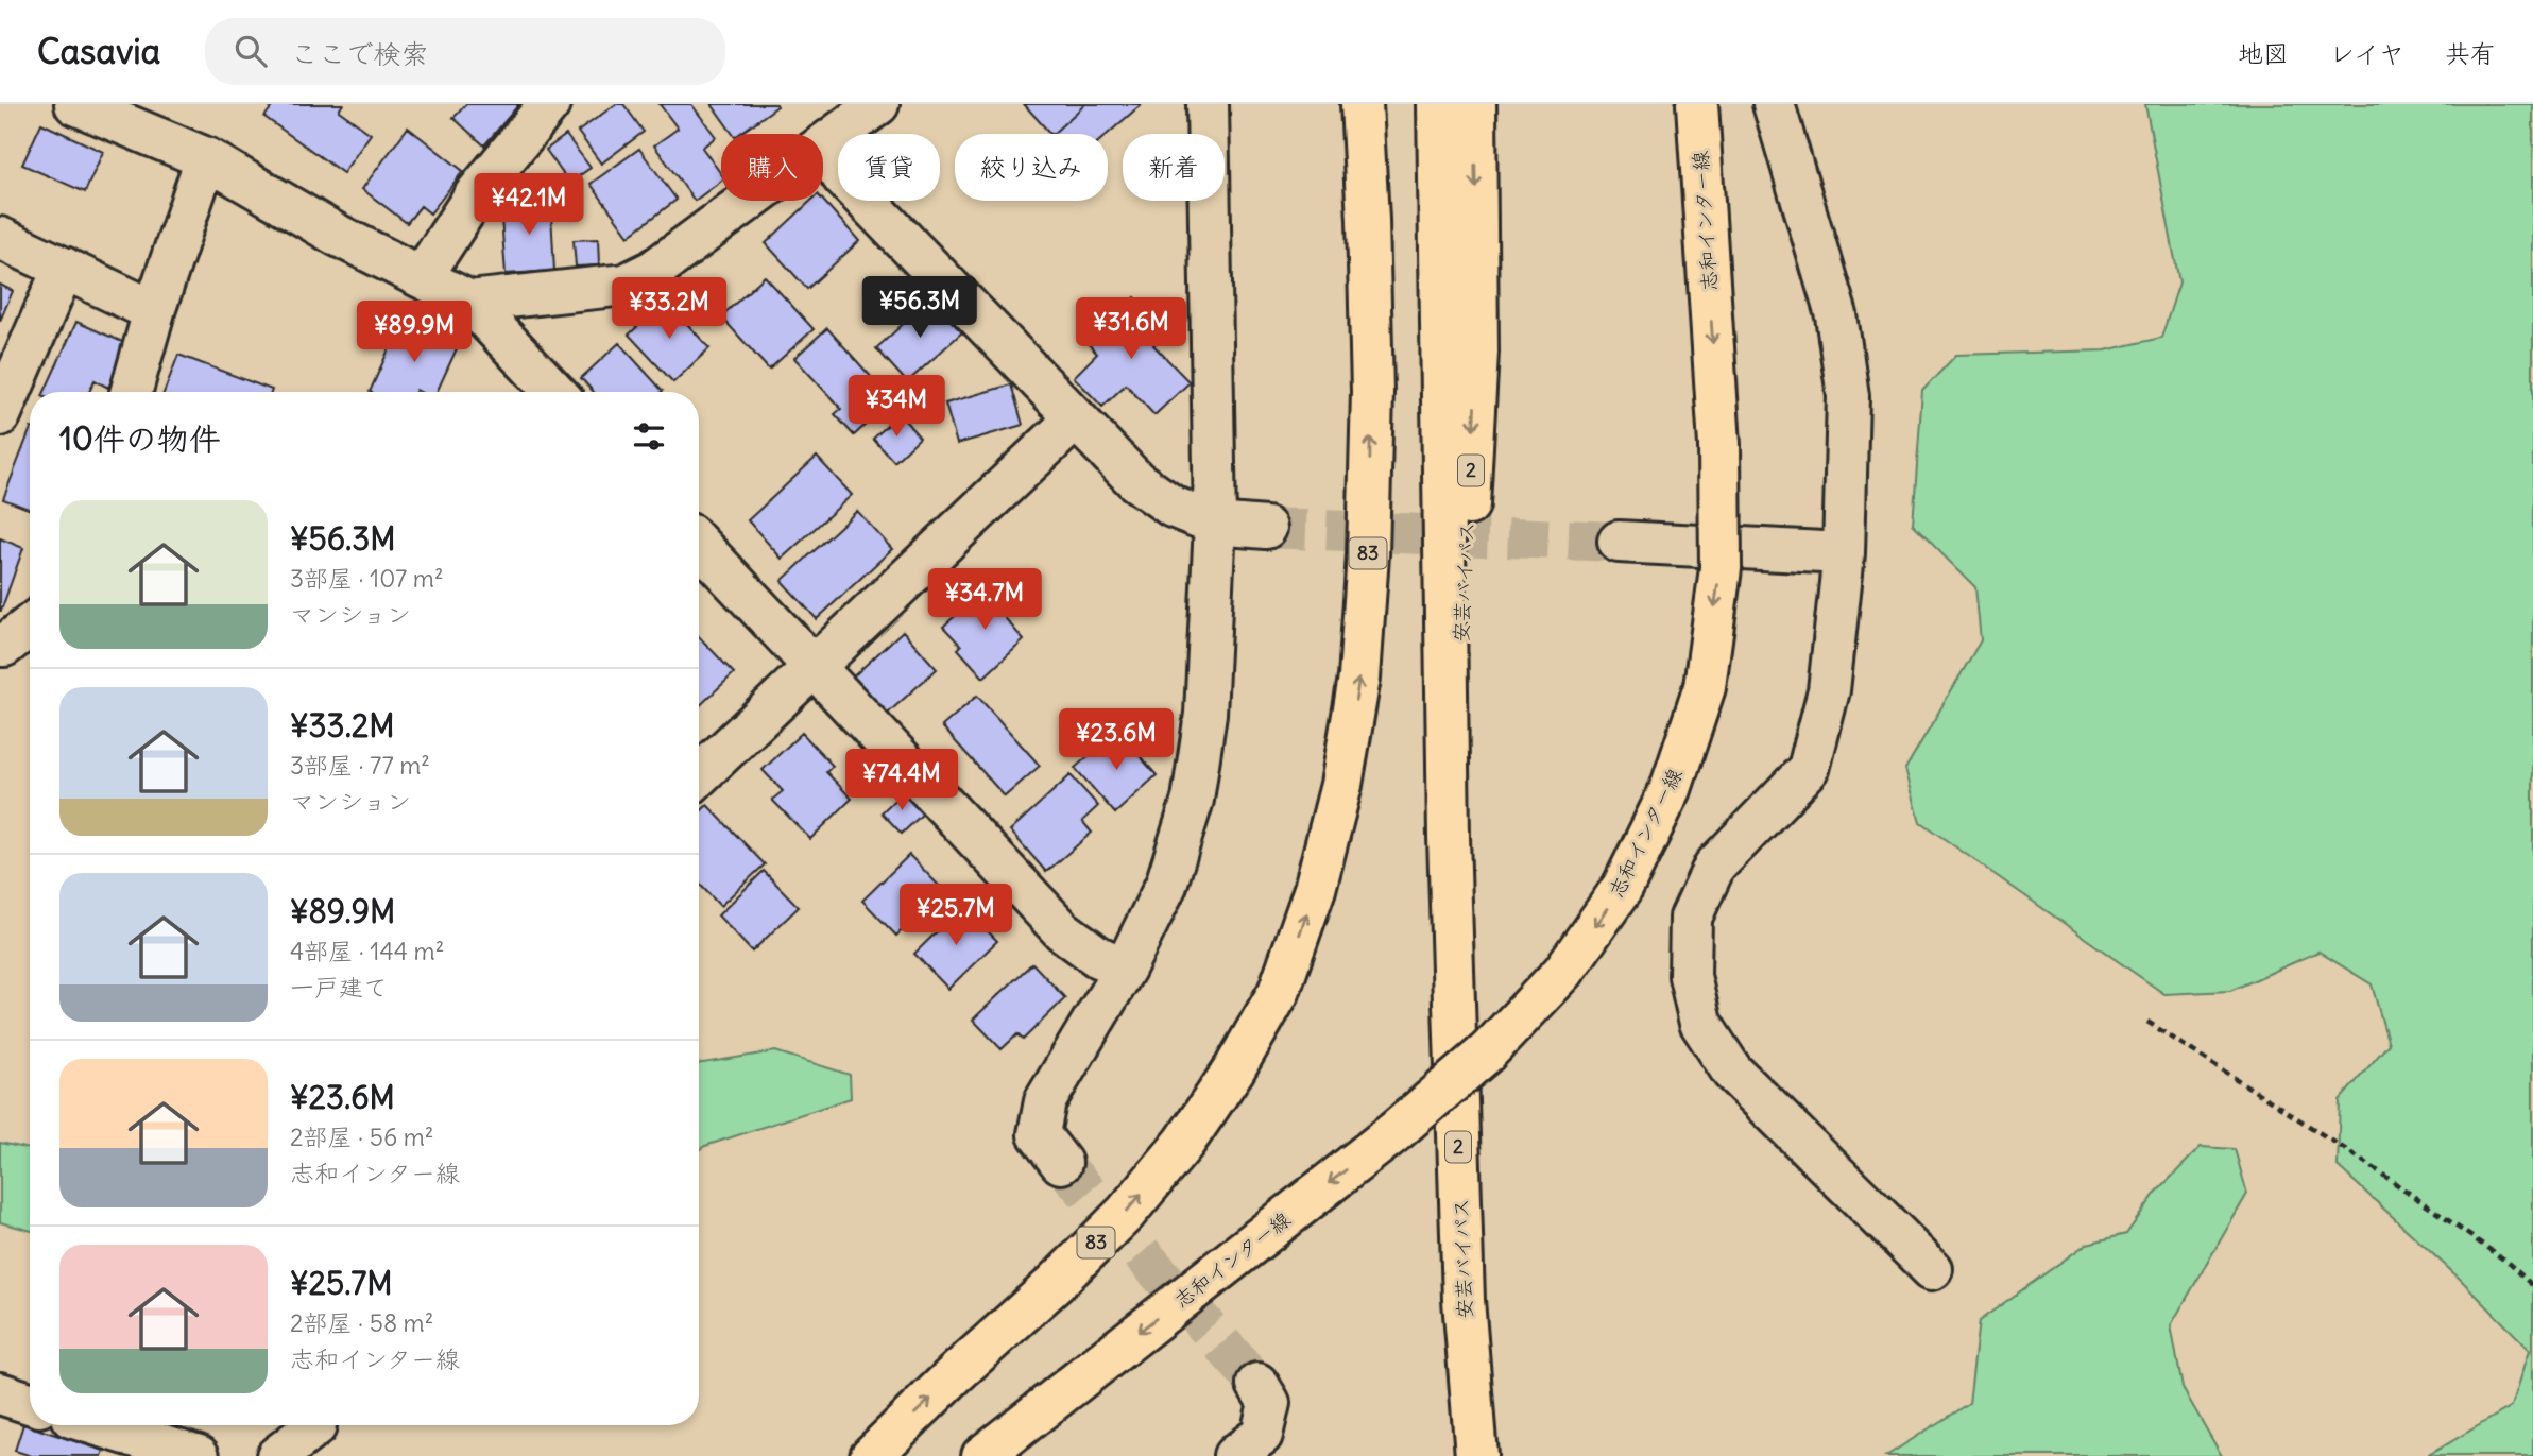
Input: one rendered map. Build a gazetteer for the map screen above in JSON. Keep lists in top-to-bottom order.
{
  "streets": {
    "main road": [
      "志和インター線",
      "2",
      "83",
      "安芸バイパス"
    ]
  },
  "page": {
    "header": "Casavia",
    "search": "ここで検索",
    "nav": ["地図", "レイヤ", "共有"],
    "chip": [
      "購入",
      "賃貸",
      "絞り込み",
      "新着"
    ],
    "price": [
      "¥42.1M",
      "¥56.3M",
      "¥33.2M",
      "¥31.6M",
      "¥89.9M",
      "¥34M",
      "¥34.7M",
      "¥23.6M",
      "¥74.4M",
      "¥25.7M"
    ],
    "heading": "10件の物件",
    "list": [
      {
        "name": "¥56.3M",
        "note": "3部屋 · 107 m² · マンション"
      },
      {
        "name": "¥33.2M",
        "note": "3部屋 · 77 m² · マンション"
      },
      {
        "name": "¥89.9M",
        "note": "4部屋 · 144 m² · 一戸建て"
      },
      {
        "name": "¥23.6M",
        "note": "2部屋 · 56 m² · 志和インター線"
      },
      {
        "name": "¥25.7M",
        "note": "2部屋 · 58 m² · 志和インター線"
      }
    ]
  }
}
